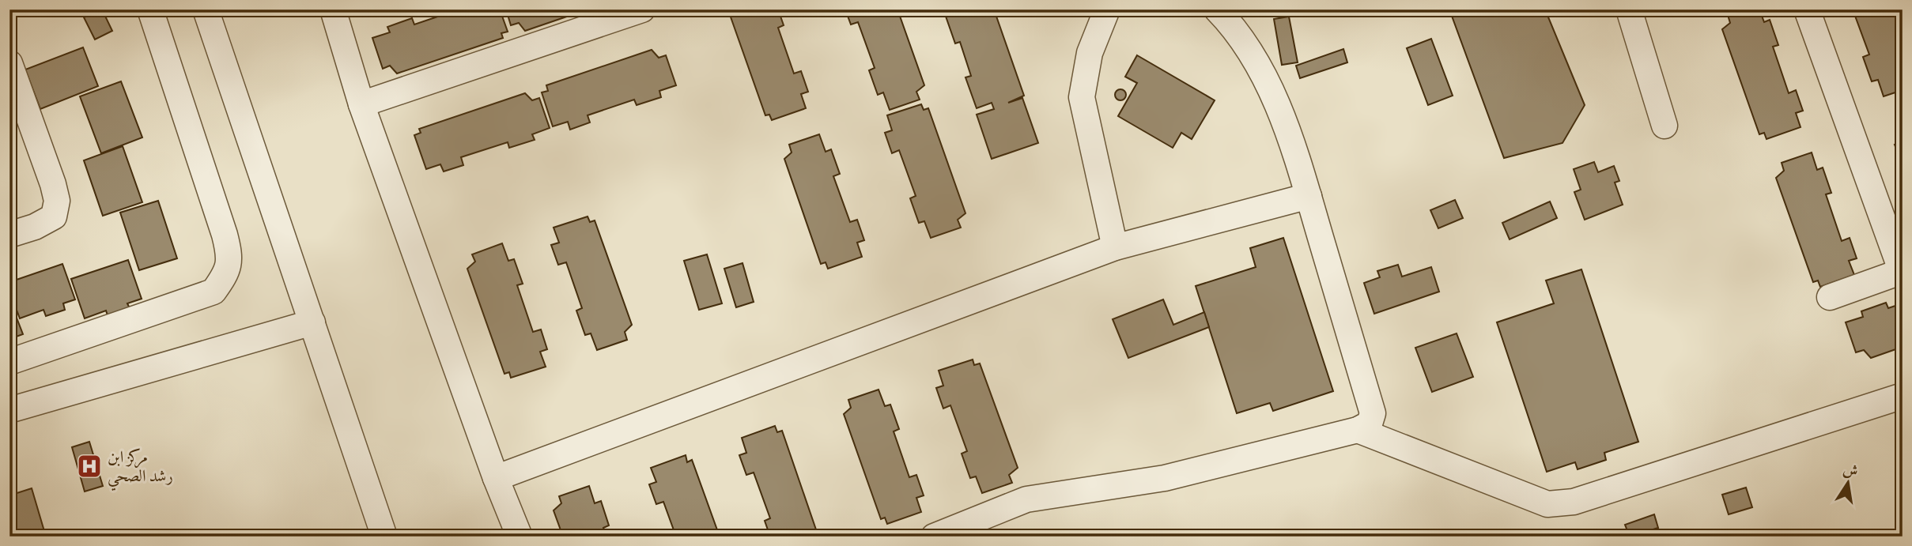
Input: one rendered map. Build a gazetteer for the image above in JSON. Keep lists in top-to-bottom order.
{
  "places": {
    "hospital": ["مركز ابن رشد الصحي"]
  },
  "north": "top"
}
